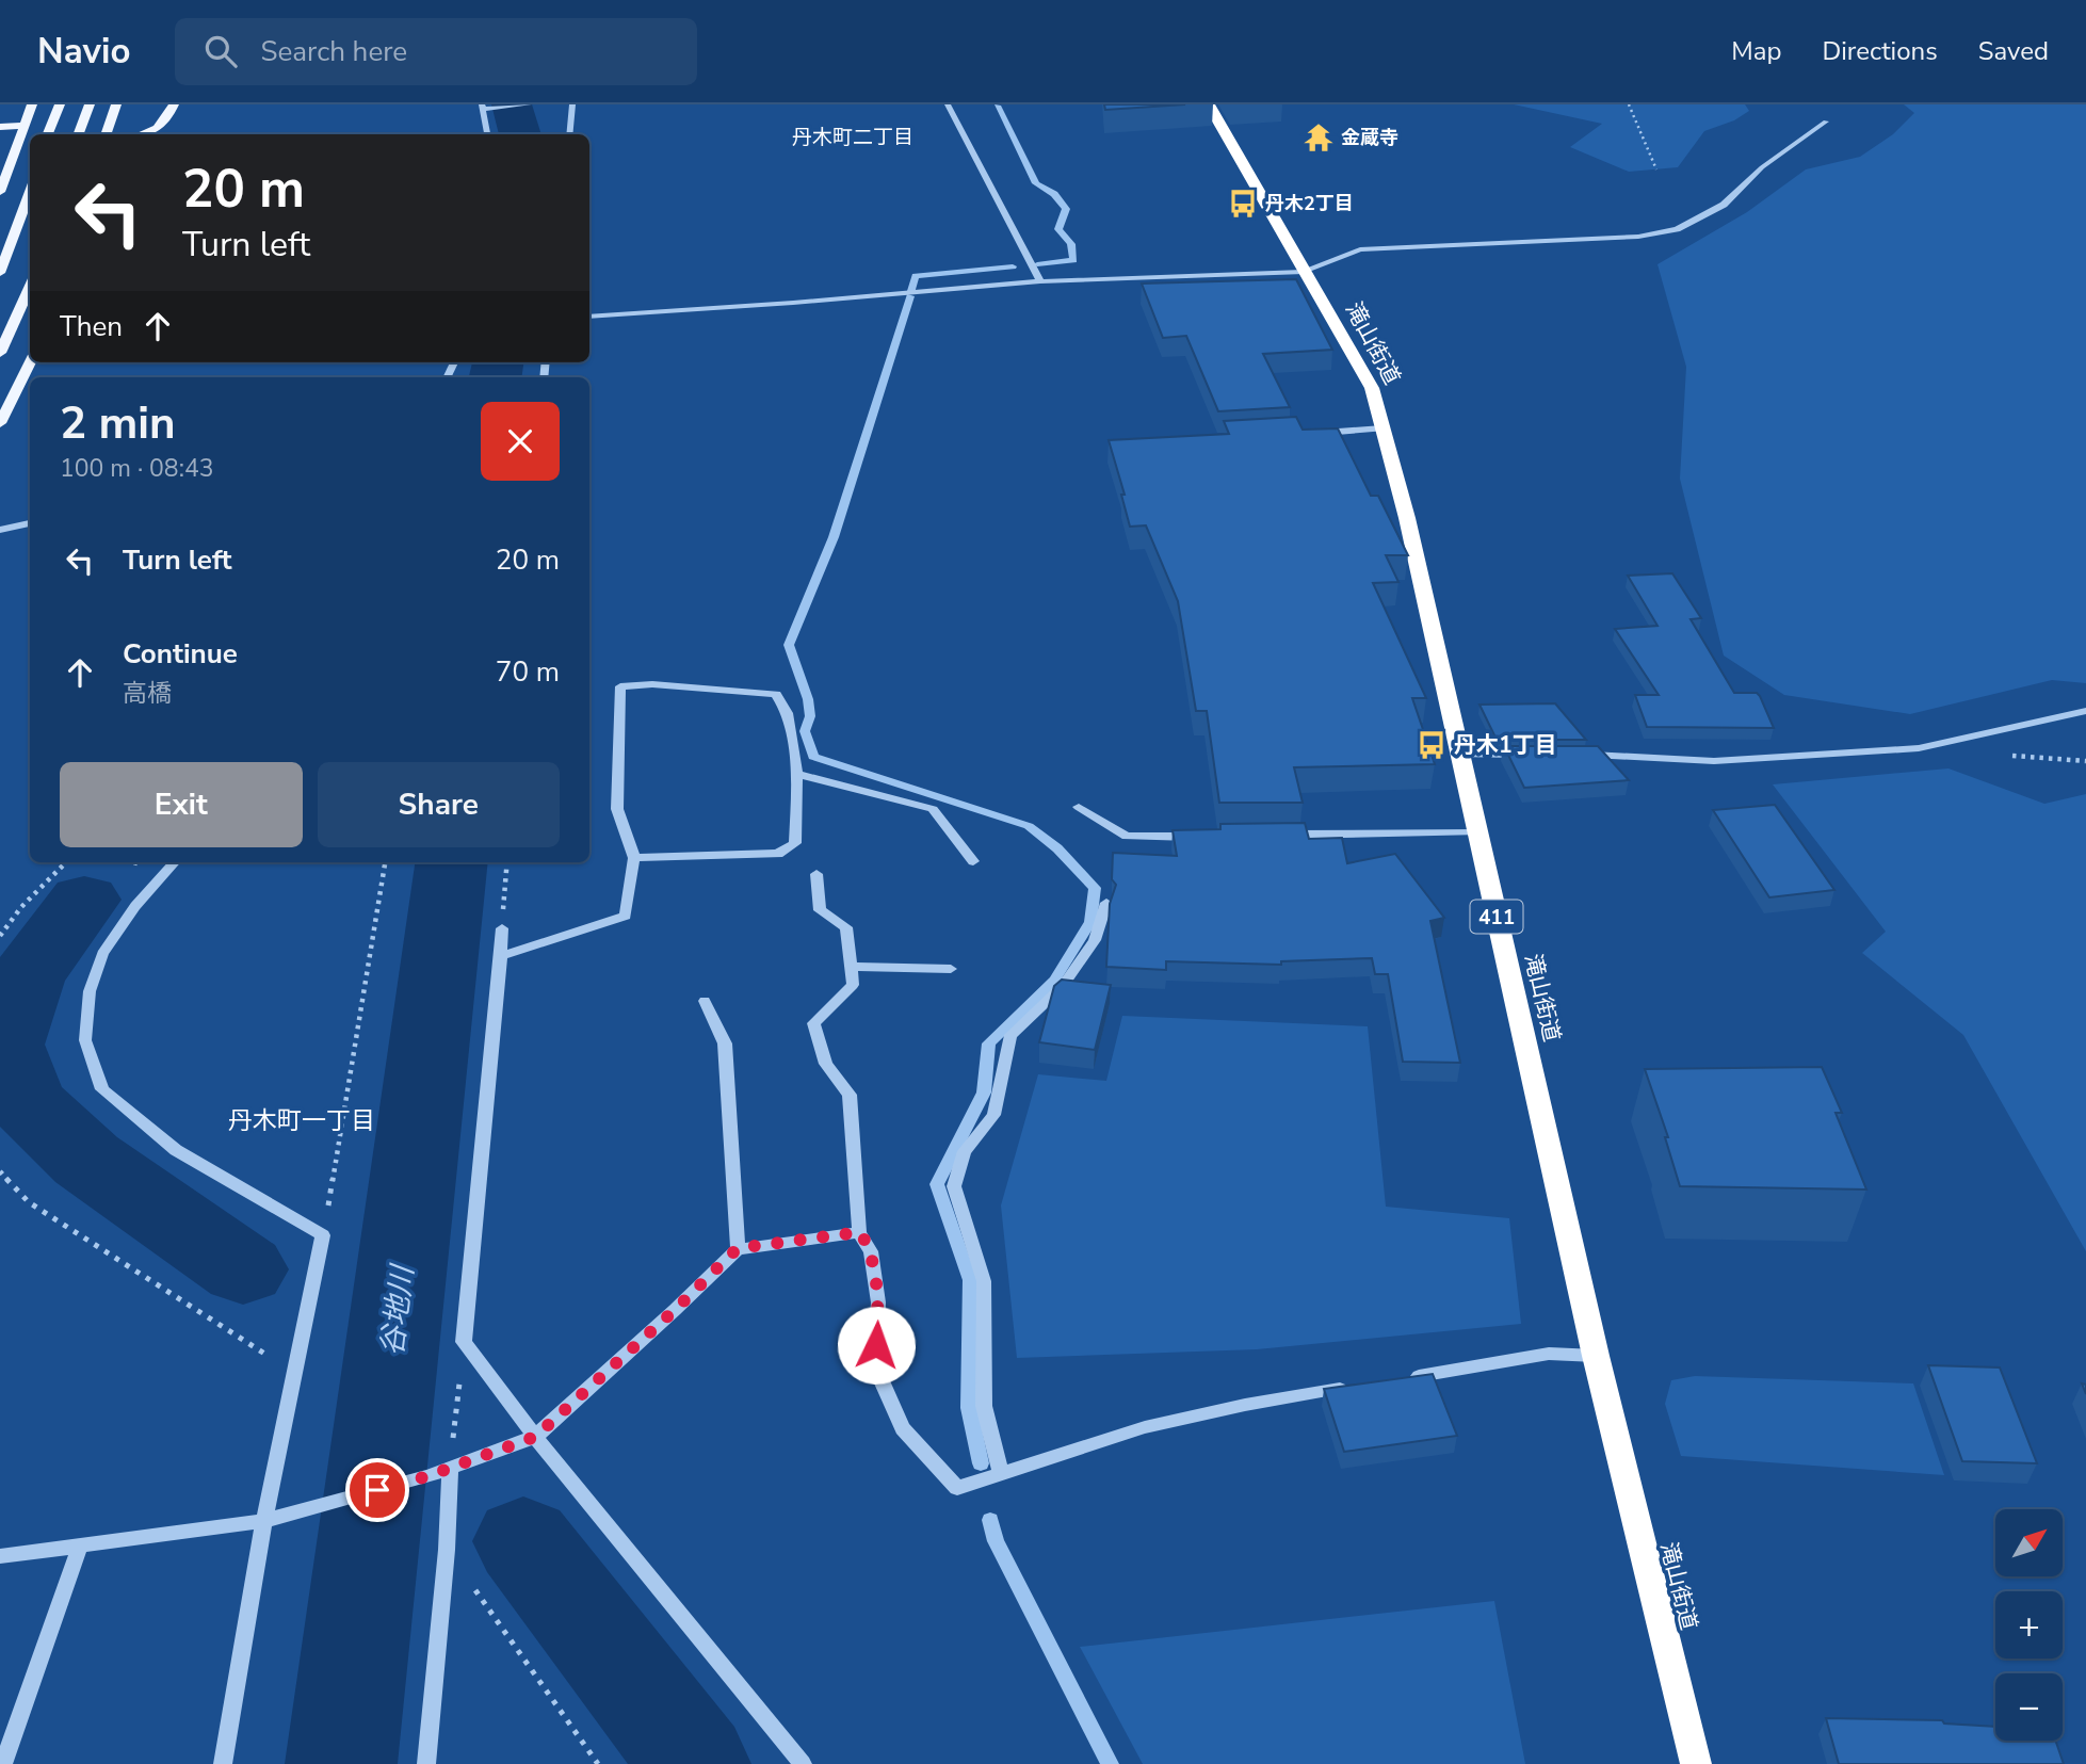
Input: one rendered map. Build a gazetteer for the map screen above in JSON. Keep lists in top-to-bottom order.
{
  "streets": {
    "highway": ["滝山街道", "411"]
  },
  "districts": ["丹木町二丁目", "丹木町一丁目"],
  "water": ["谷地川"],
  "places": {
    "temple": ["金蔵寺"],
    "bus stop": ["丹木2丁目", "丹木1丁目"]
  },
  "north": "top right",
  "page": {
    "header": "Navio",
    "search": "Search here",
    "nav": ["Map", "Directions", "Saved"],
    "turn": ["20 m", "Turn left"],
    "then": "Then",
    "heading": ["2 min", "100 m · 08:43"],
    "list": [
      {
        "name": "Turn left",
        "value": "20 m"
      },
      {
        "name": "Continue",
        "note": "高橋",
        "value": "70 m"
      }
    ],
    "buttons": ["Exit", "Share"],
    "map_buttons": ["+", "−"]
  }
}
